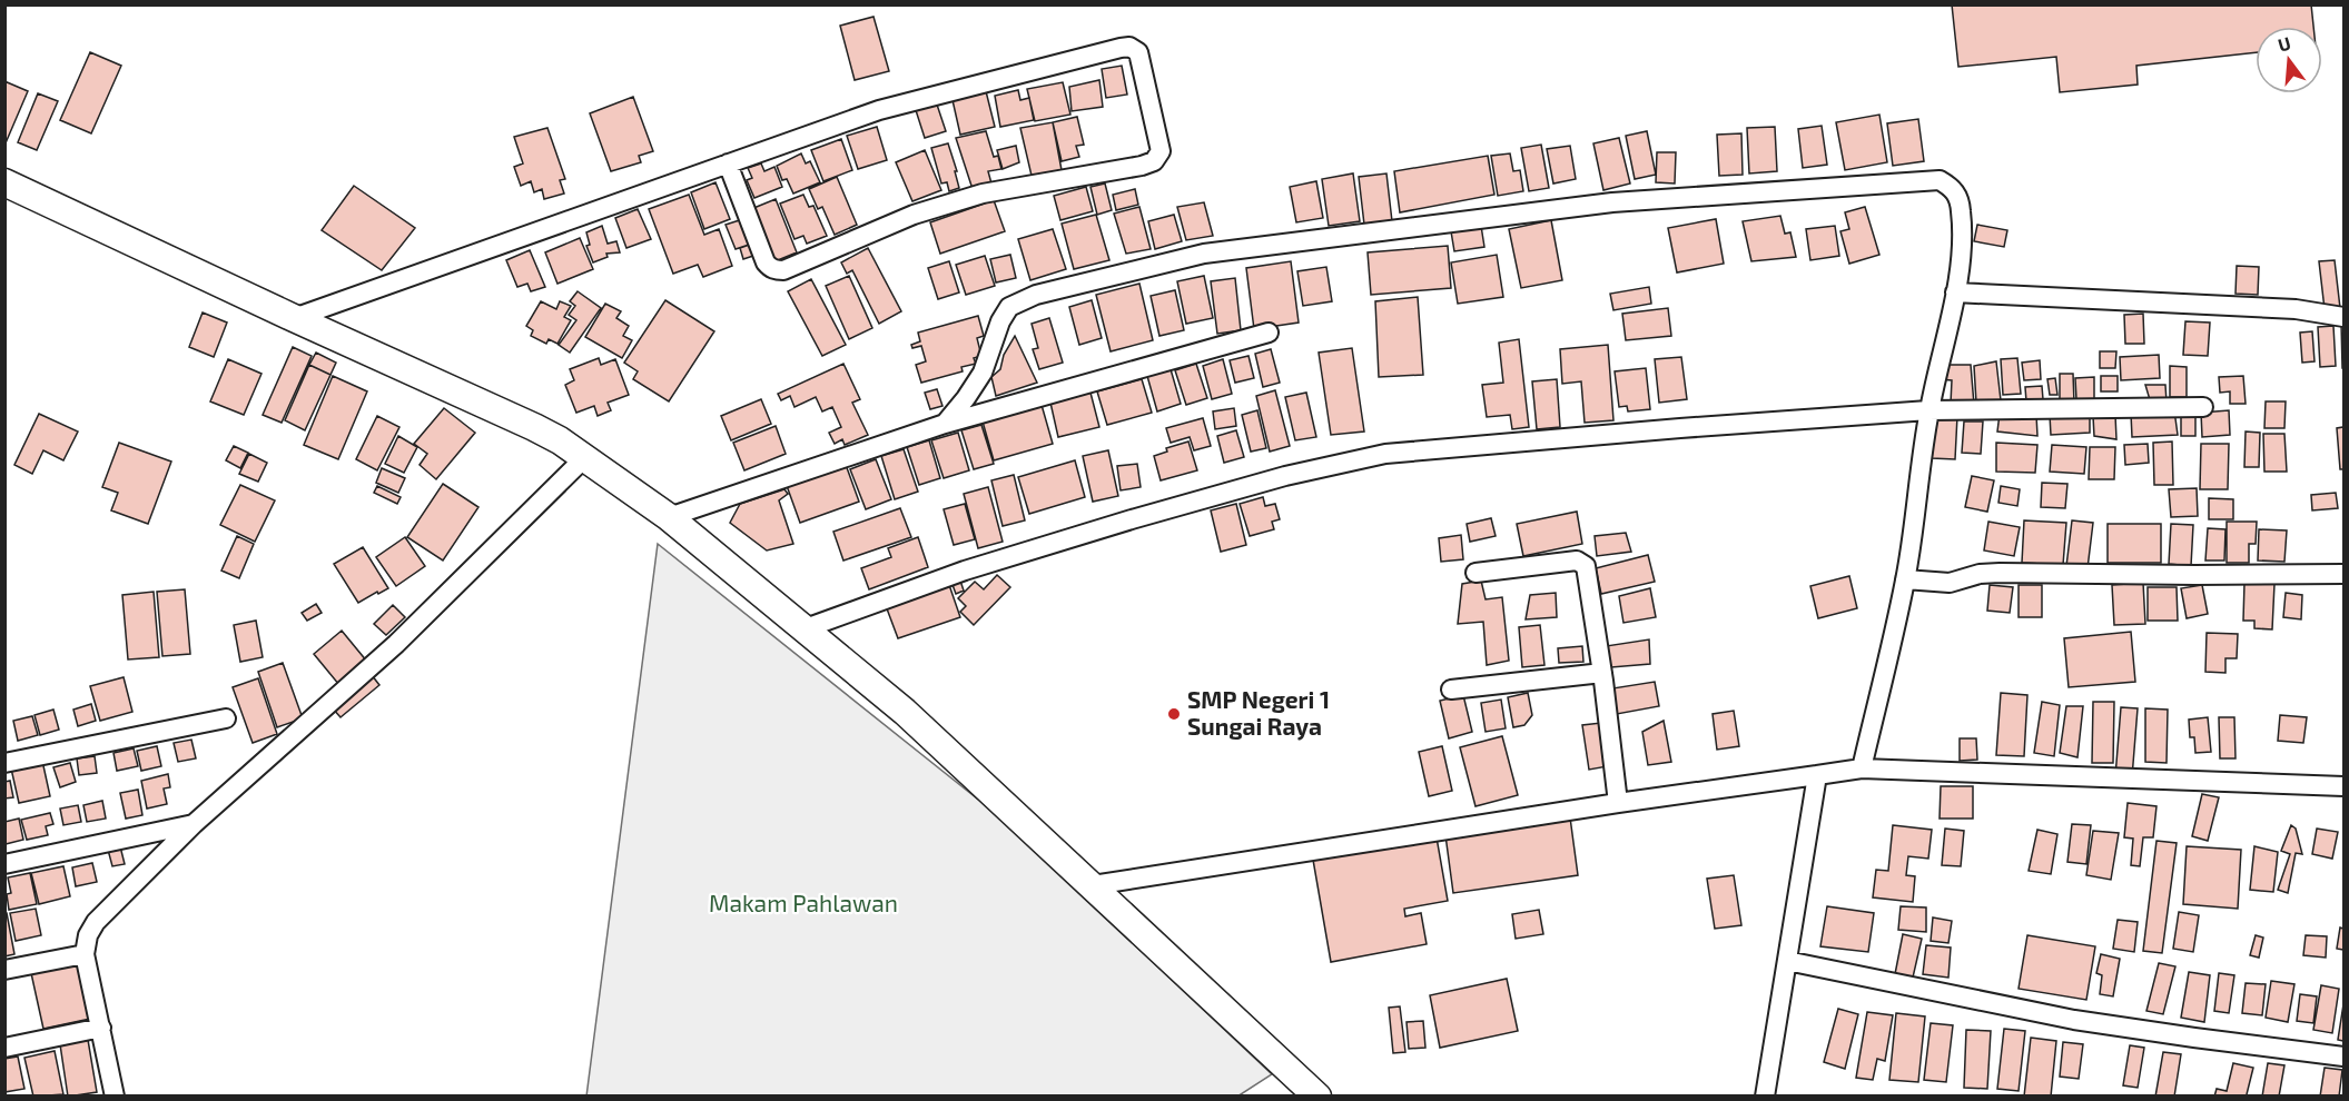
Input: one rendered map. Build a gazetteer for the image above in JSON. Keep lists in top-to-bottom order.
{
  "parks": ["Makam Pahlawan"],
  "places": ["SMP Negeri 1 Sungai Raya"],
  "north": "top"
}
